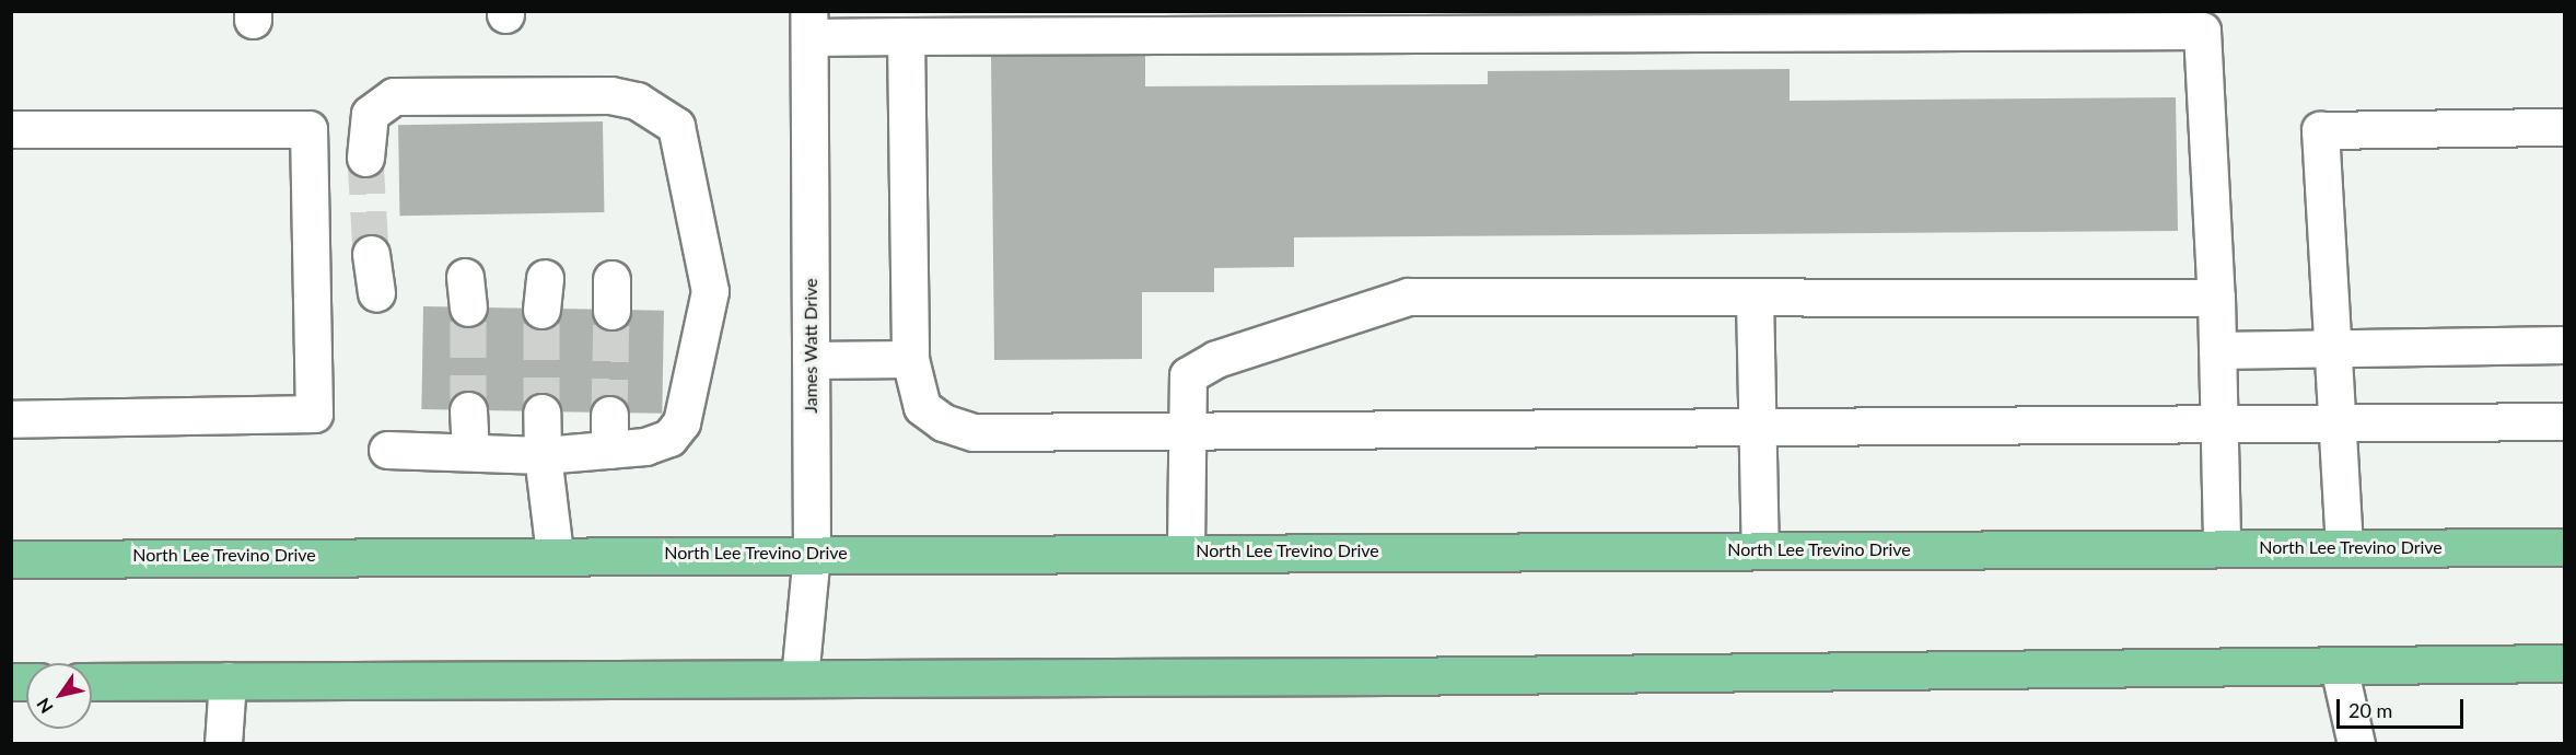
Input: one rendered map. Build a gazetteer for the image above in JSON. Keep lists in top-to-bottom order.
{
  "streets": {
    "main road": ["North Lee Trevino Drive"],
    "street": ["James Watt Drive"]
  },
  "crossings": [
    ["James Watt Drive", "North Lee Trevino Drive"]
  ],
  "scale_bar": "20 m",
  "north": "bottom left"
}
